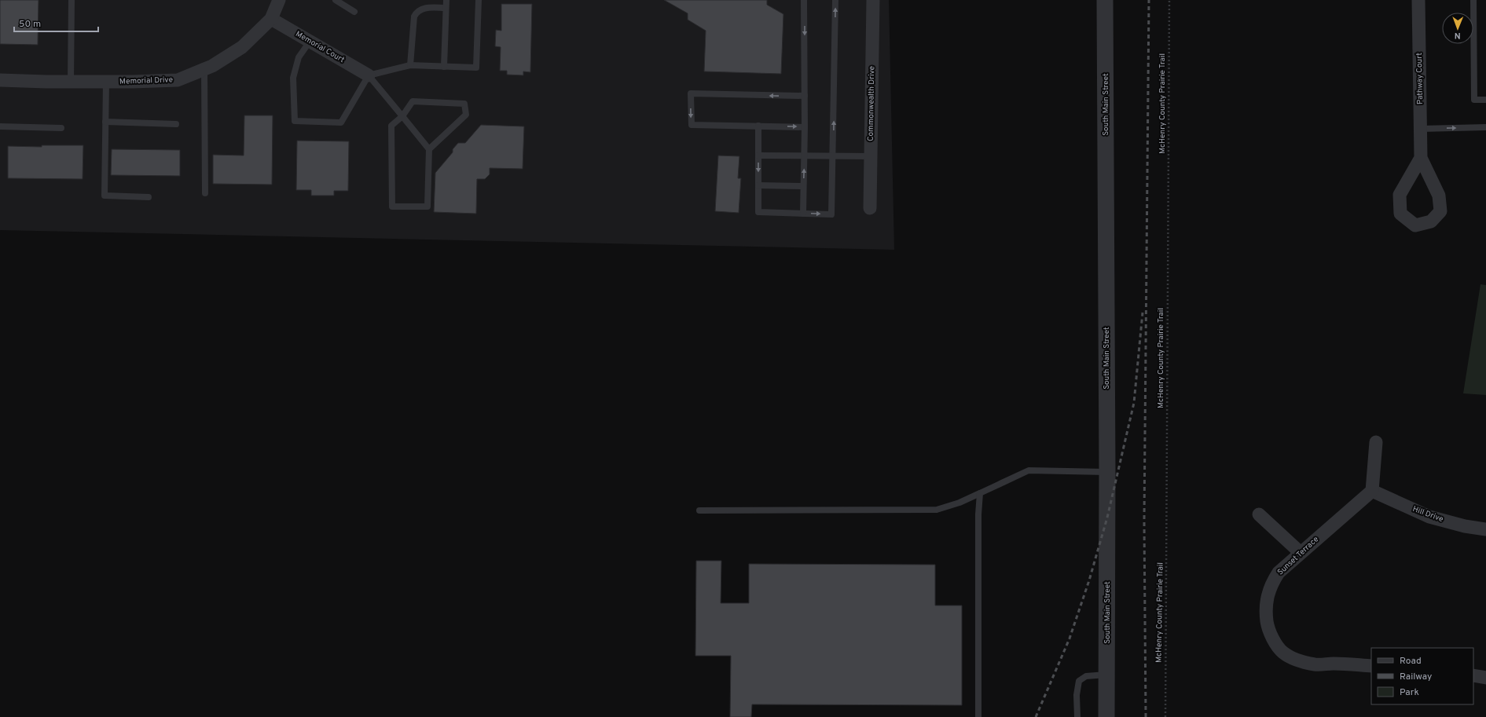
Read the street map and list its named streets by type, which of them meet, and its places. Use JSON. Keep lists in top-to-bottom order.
{
  "streets": {
    "street": [
      "Memorial Court",
      "Pathway Court",
      "Memorial Drive",
      "Commonwealth Drive",
      "South Main Street",
      "Hill Drive",
      "Sunset Terrace"
    ],
    "path": ["McHenry County Prairie Trail"]
  },
  "crossings": [
    ["Memorial Court", "Memorial Drive"],
    ["Hill Drive", "Sunset Terrace"]
  ],
  "legend": ["Road", "Railway", "Park"],
  "scale_bar": "50 m",
  "north": "bottom"
}
